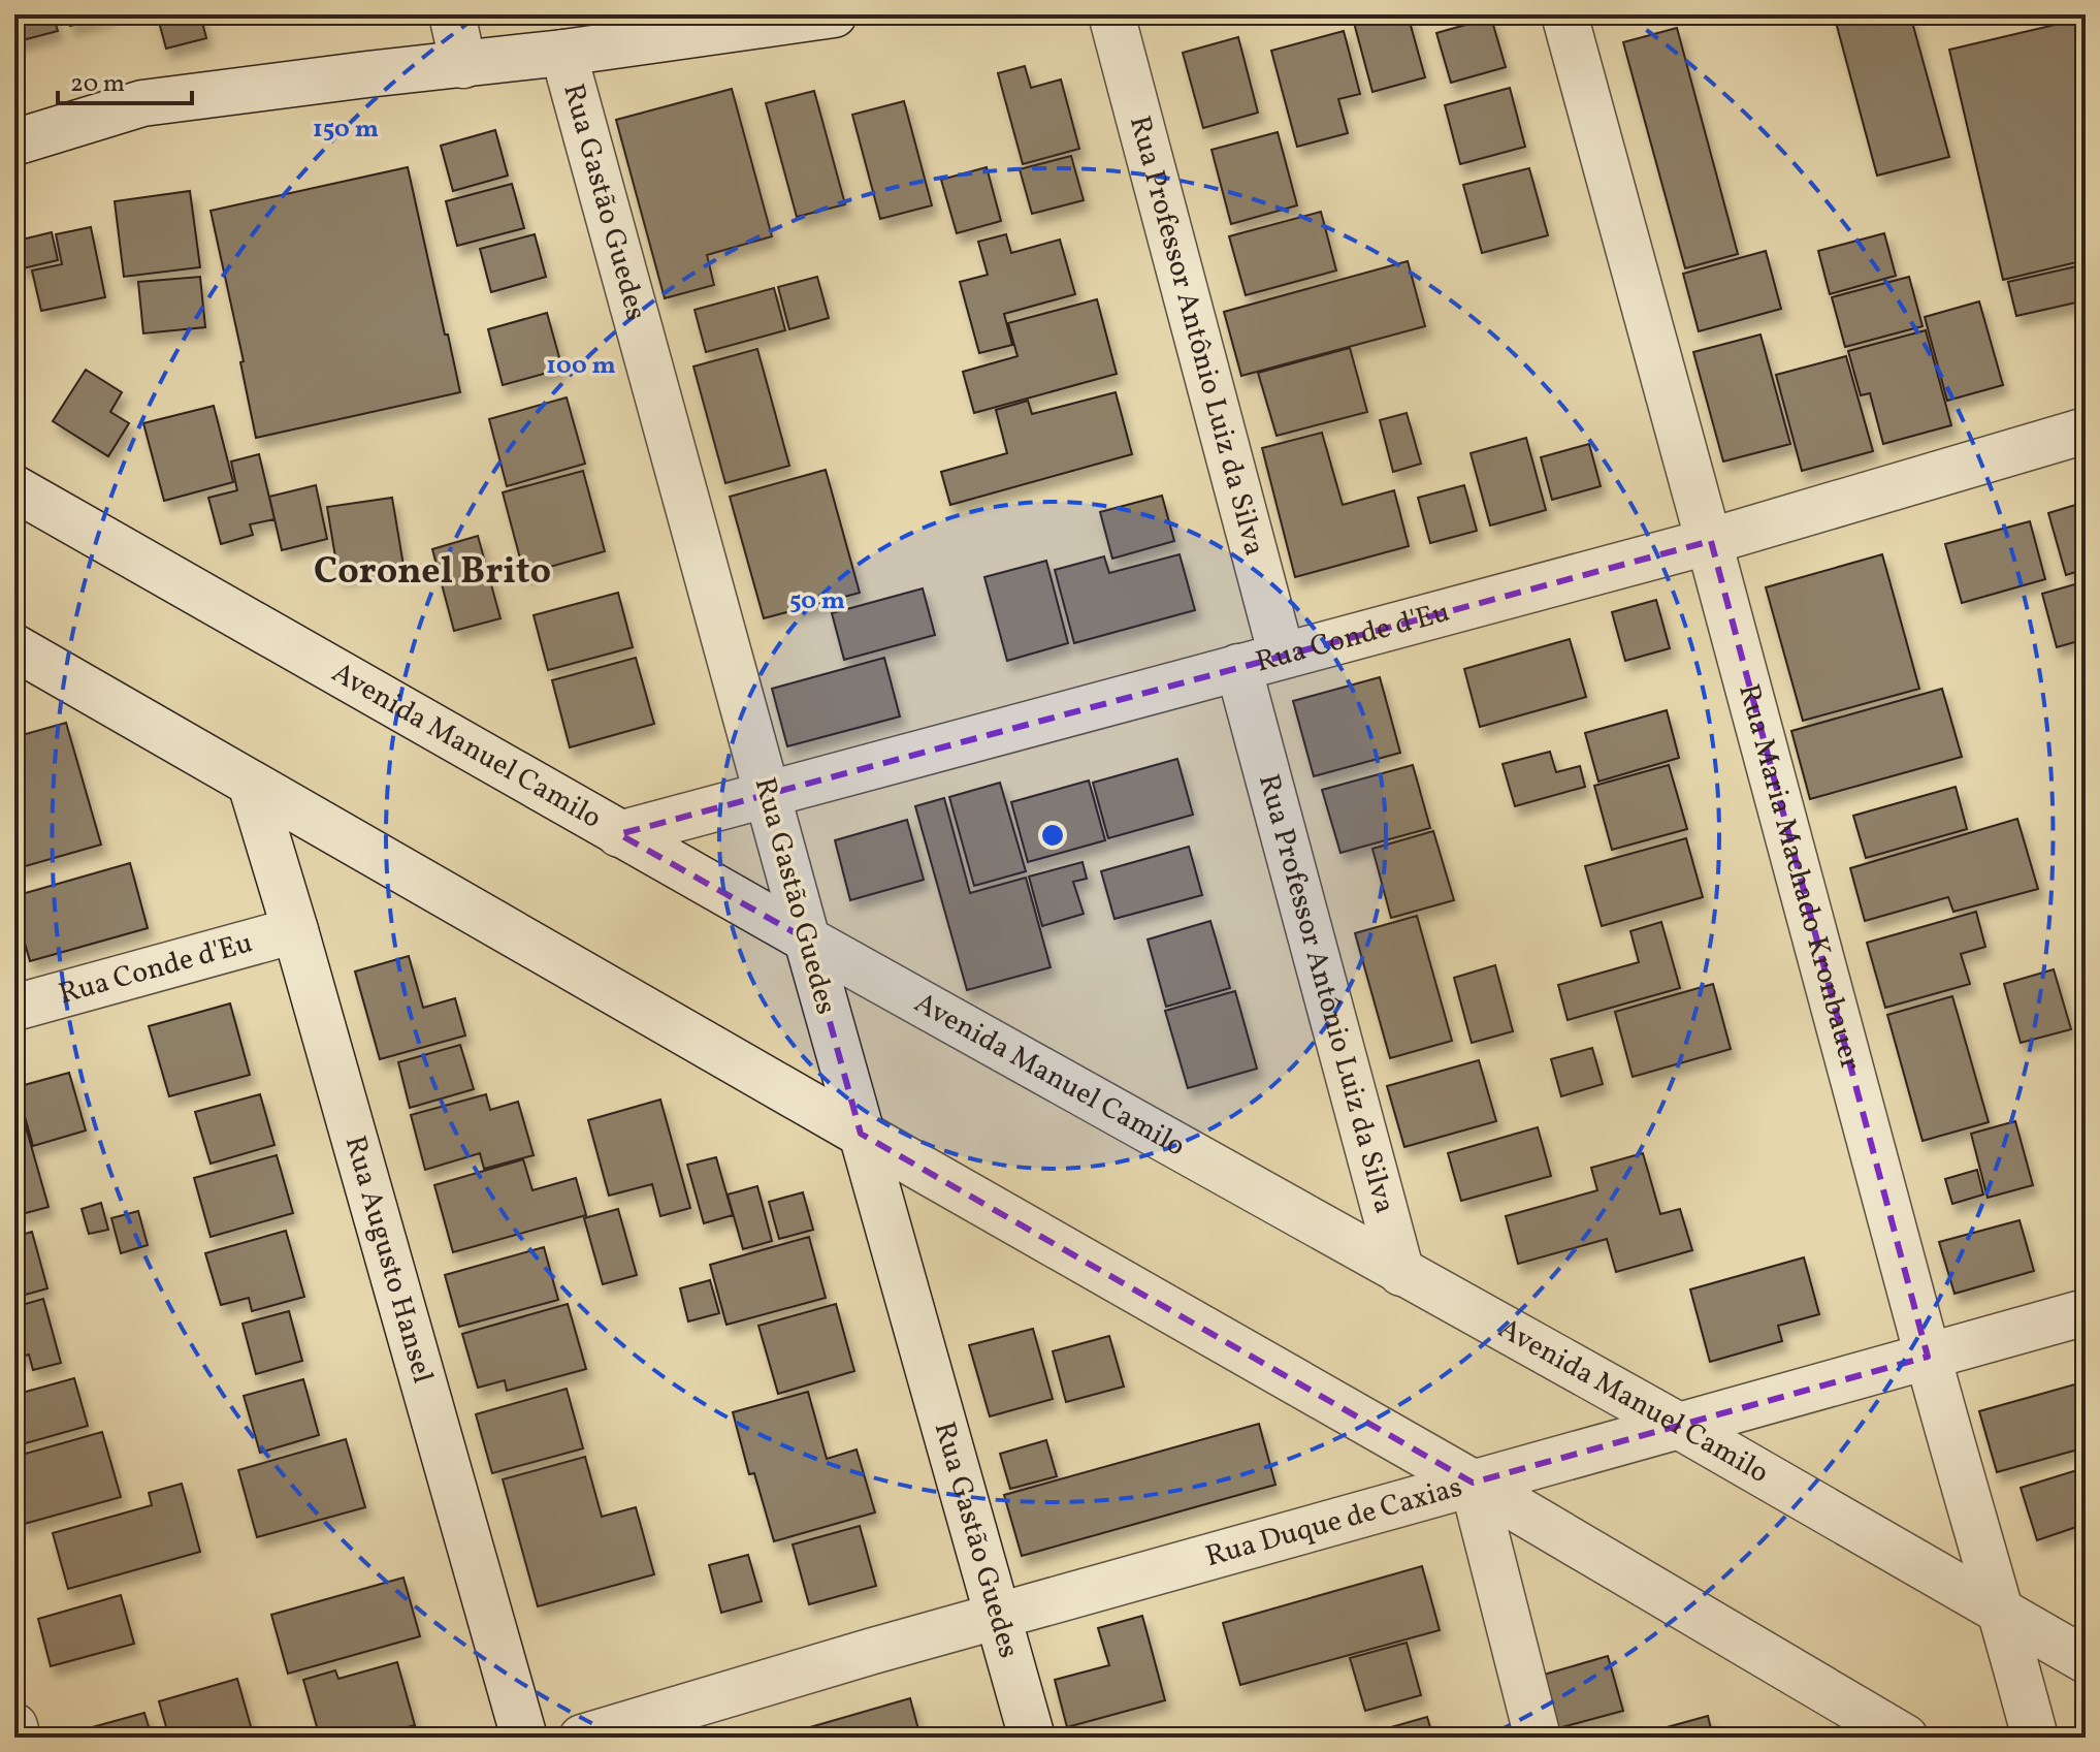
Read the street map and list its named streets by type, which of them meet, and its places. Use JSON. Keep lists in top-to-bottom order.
{
  "streets": {
    "street": [
      "Rua Gastão Guedes",
      "Rua Professor Antônio Luiz da Silva",
      "Rua Conde d'Eu",
      "Avenida Manuel Camilo",
      "Rua Maria Machado Kronbauer",
      "Rua Augusto Hansel",
      "Rua Duque de Caxias"
    ]
  },
  "crossings": [
    ["Rua Gastão Guedes", "Rua Conde d'Eu"],
    ["Rua Gastão Guedes", "Avenida Manuel Camilo"],
    ["Rua Gastão Guedes", "Rua Duque de Caxias"],
    ["Rua Professor Antônio Luiz da Silva", "Rua Conde d'Eu"],
    ["Rua Professor Antônio Luiz da Silva", "Avenida Manuel Camilo"],
    ["Rua Conde d'Eu", "Avenida Manuel Camilo"],
    ["Rua Conde d'Eu", "Rua Maria Machado Kronbauer"],
    ["Rua Conde d'Eu", "Rua Augusto Hansel"],
    ["Avenida Manuel Camilo", "Rua Maria Machado Kronbauer"],
    ["Avenida Manuel Camilo", "Rua Duque de Caxias"],
    ["Rua Maria Machado Kronbauer", "Rua Duque de Caxias"]
  ],
  "districts": ["Coronel Brito"],
  "scale_bar": "20 m",
  "rings": ["150 m", "100 m", "50 m"]
}
